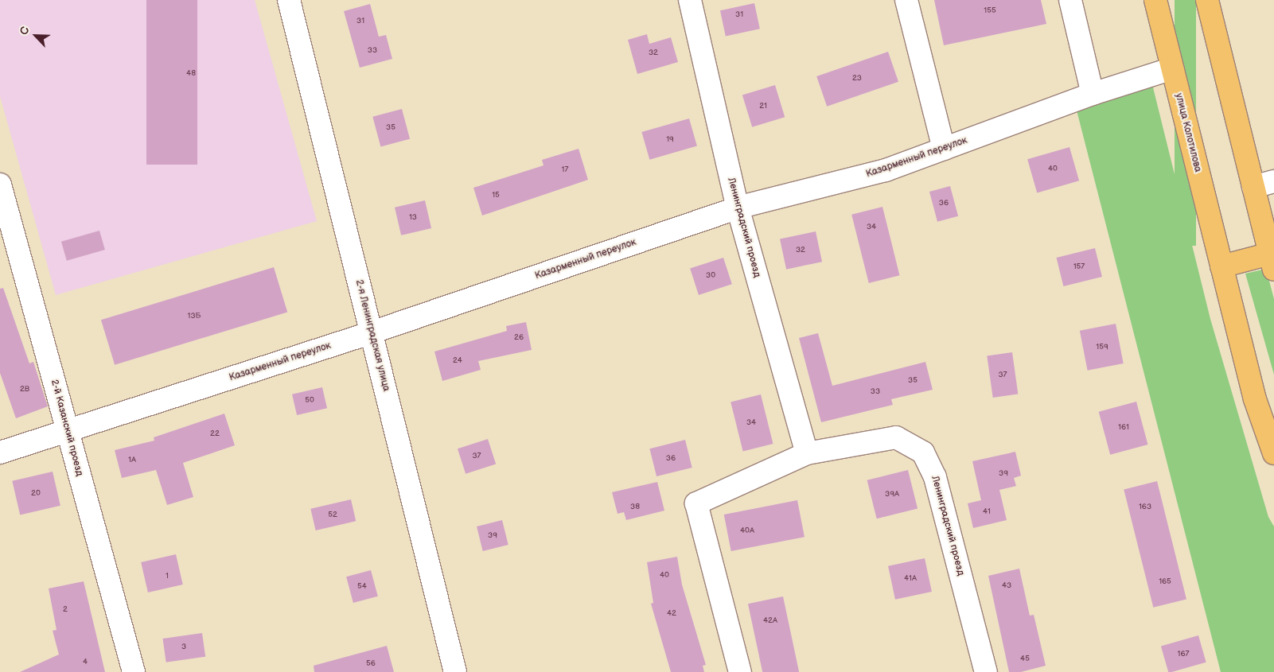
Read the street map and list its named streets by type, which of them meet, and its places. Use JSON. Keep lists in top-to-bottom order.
{
  "streets": {
    "main road": ["улица Колотилова"],
    "street": [
      "Казарменный переулок",
      "Ленинградский проезд",
      "2-я Ленинградская улица",
      "2-й Казанский проезд"
    ]
  },
  "crossings": [
    ["улица Колотилова", "Казарменный переулок"],
    ["Казарменный переулок", "Ленинградский проезд"],
    ["Казарменный переулок", "2-я Ленинградская улица"],
    ["Казарменный переулок", "2-й Казанский проезд"]
  ],
  "house_numbers": [
    "155",
    "31",
    "31",
    "33",
    "32",
    "48",
    "23",
    "21",
    "35",
    "19",
    "40",
    "17",
    "15",
    "36",
    "13",
    "34",
    "32",
    "157",
    "30",
    "13Б",
    "26",
    "159",
    "24",
    "37",
    "35",
    "2В",
    "33",
    "50",
    "34",
    "161",
    "22",
    "37",
    "36",
    "1А",
    "39",
    "20",
    "39А",
    "38",
    "163",
    "41",
    "52",
    "40А",
    "39",
    "40",
    "1",
    "41А",
    "165",
    "43",
    "54",
    "2",
    "42",
    "42А",
    "3",
    "167",
    "45",
    "4",
    "56"
  ],
  "north": "top left"
}
